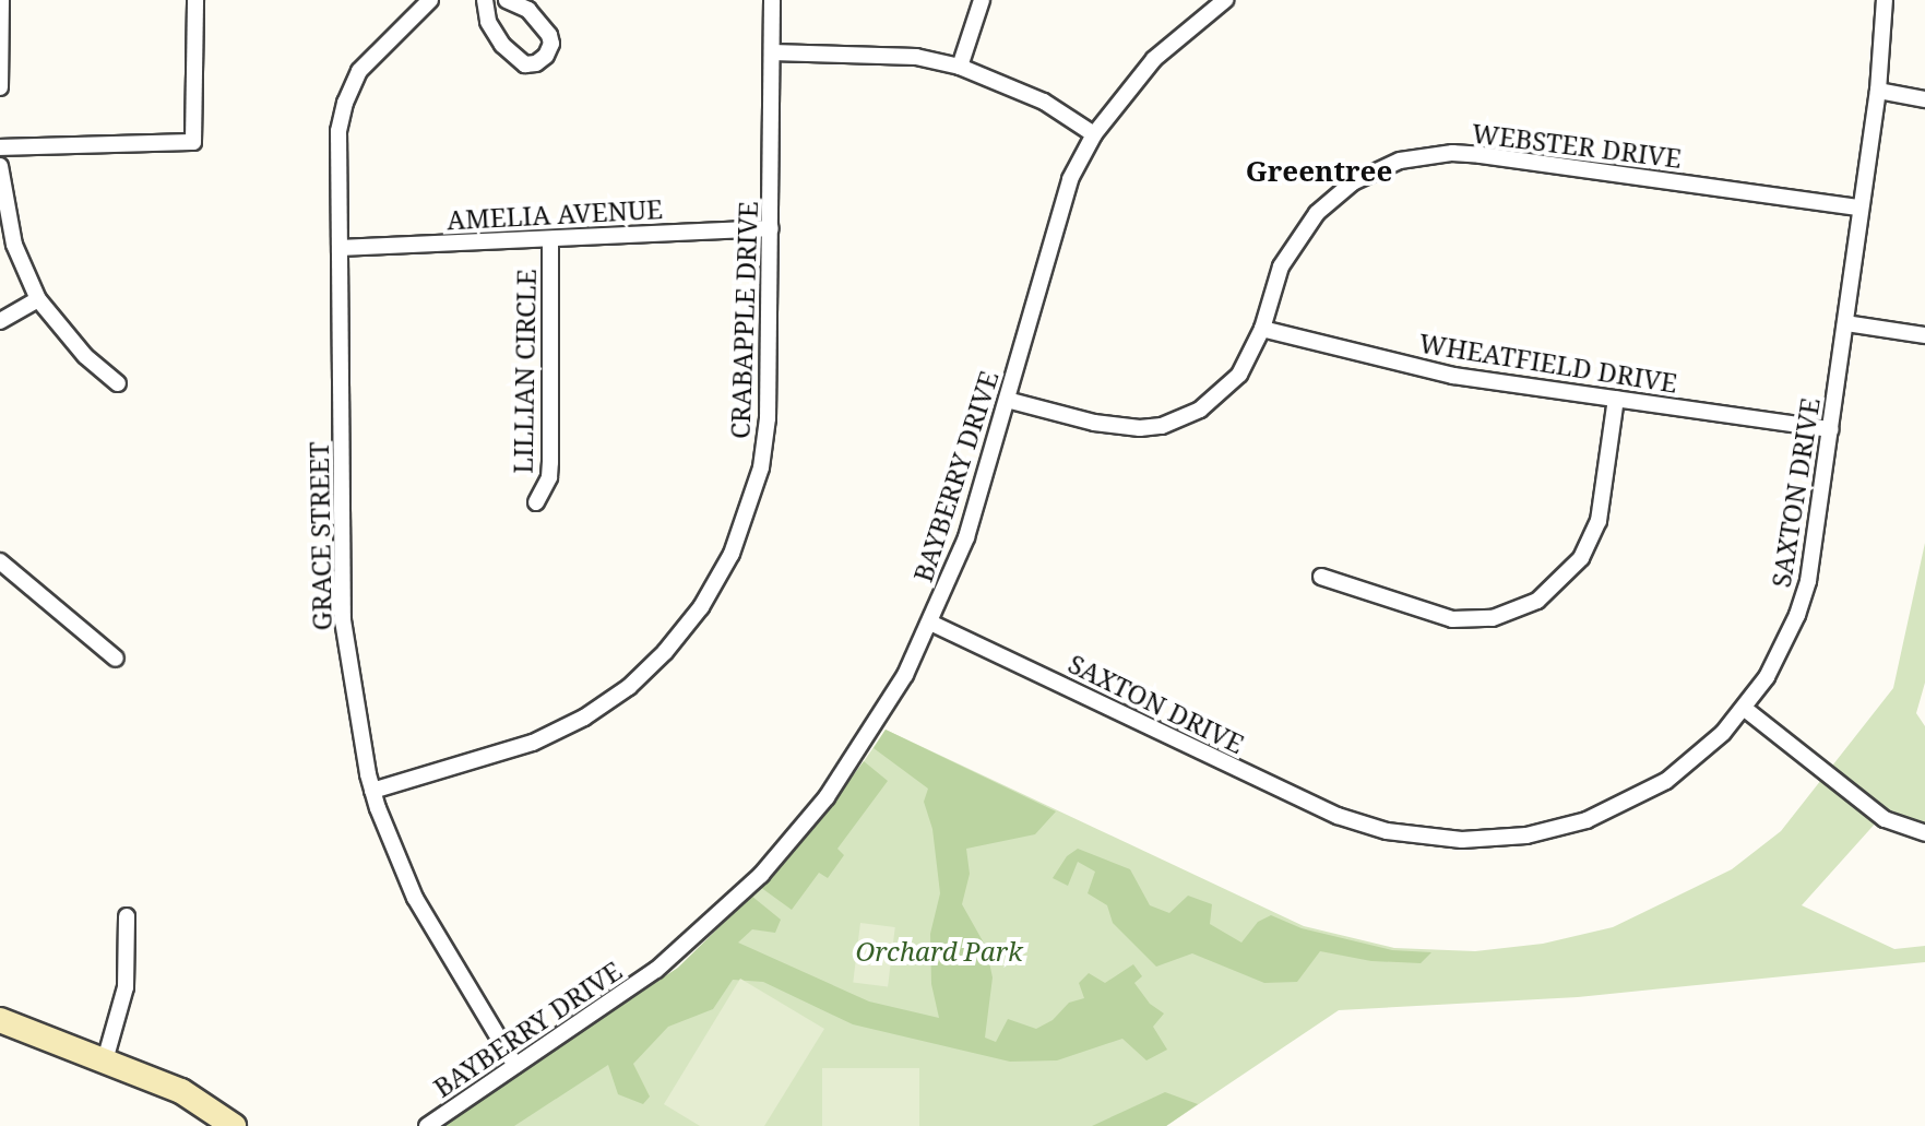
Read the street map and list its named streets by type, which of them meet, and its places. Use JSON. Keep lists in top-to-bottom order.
{
  "streets": {
    "street": [
      "WEBSTER DRIVE",
      "AMELIA AVENUE",
      "CRABAPPLE DRIVE",
      "WHEATFIELD DRIVE",
      "LILLIAN CIRCLE",
      "BAYBERRY DRIVE",
      "SAXTON DRIVE",
      "GRACE STREET"
    ]
  },
  "crossings": [
    ["WEBSTER DRIVE", "WHEATFIELD DRIVE"],
    ["WEBSTER DRIVE", "BAYBERRY DRIVE"],
    ["WEBSTER DRIVE", "SAXTON DRIVE"],
    ["AMELIA AVENUE", "CRABAPPLE DRIVE"],
    ["AMELIA AVENUE", "LILLIAN CIRCLE"],
    ["AMELIA AVENUE", "GRACE STREET"],
    ["CRABAPPLE DRIVE", "GRACE STREET"],
    ["WHEATFIELD DRIVE", "SAXTON DRIVE"],
    ["BAYBERRY DRIVE", "SAXTON DRIVE"],
    ["BAYBERRY DRIVE", "GRACE STREET"]
  ],
  "districts": ["Greentree"],
  "parks": ["Orchard Park"]
}
